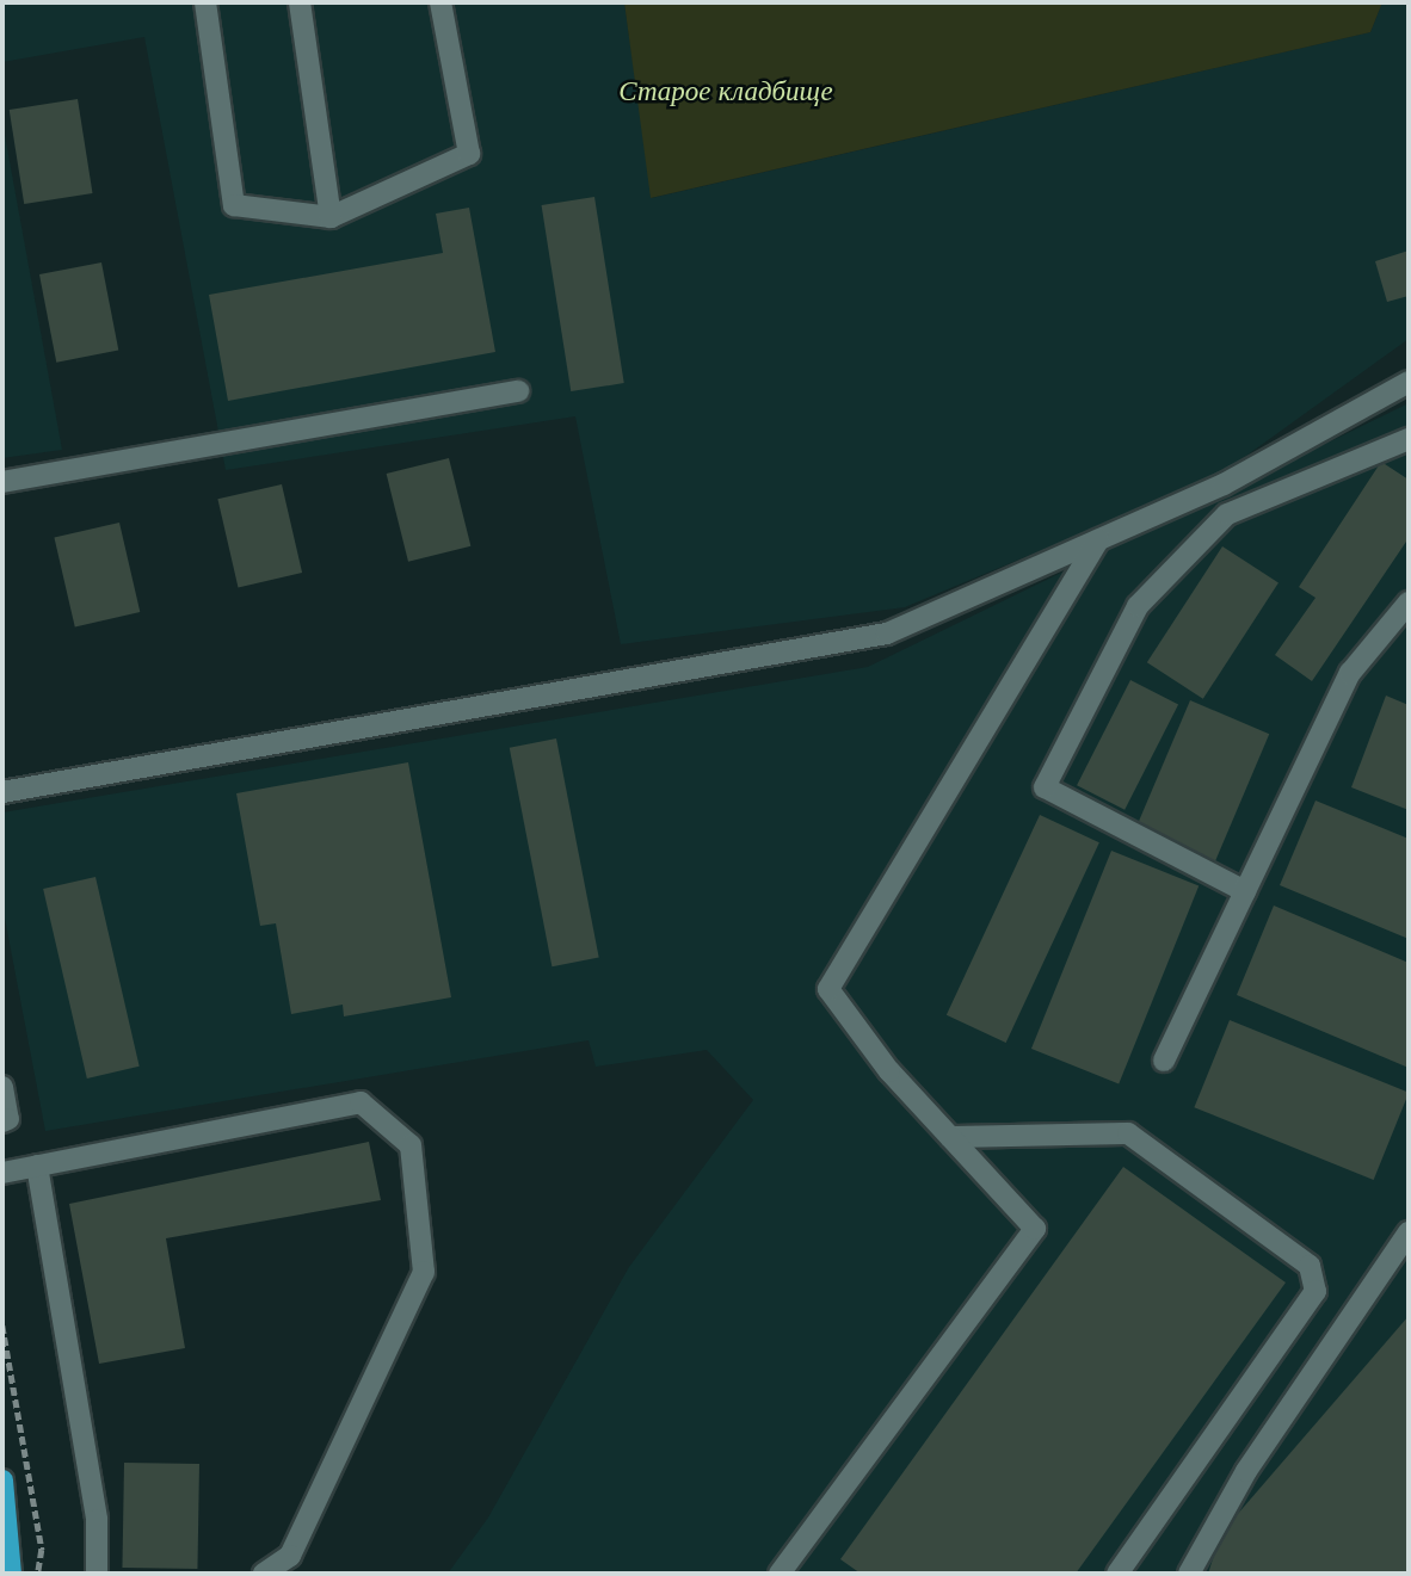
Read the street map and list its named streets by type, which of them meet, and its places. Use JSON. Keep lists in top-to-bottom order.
{
  "parks": ["Старое кладбище"]
}
